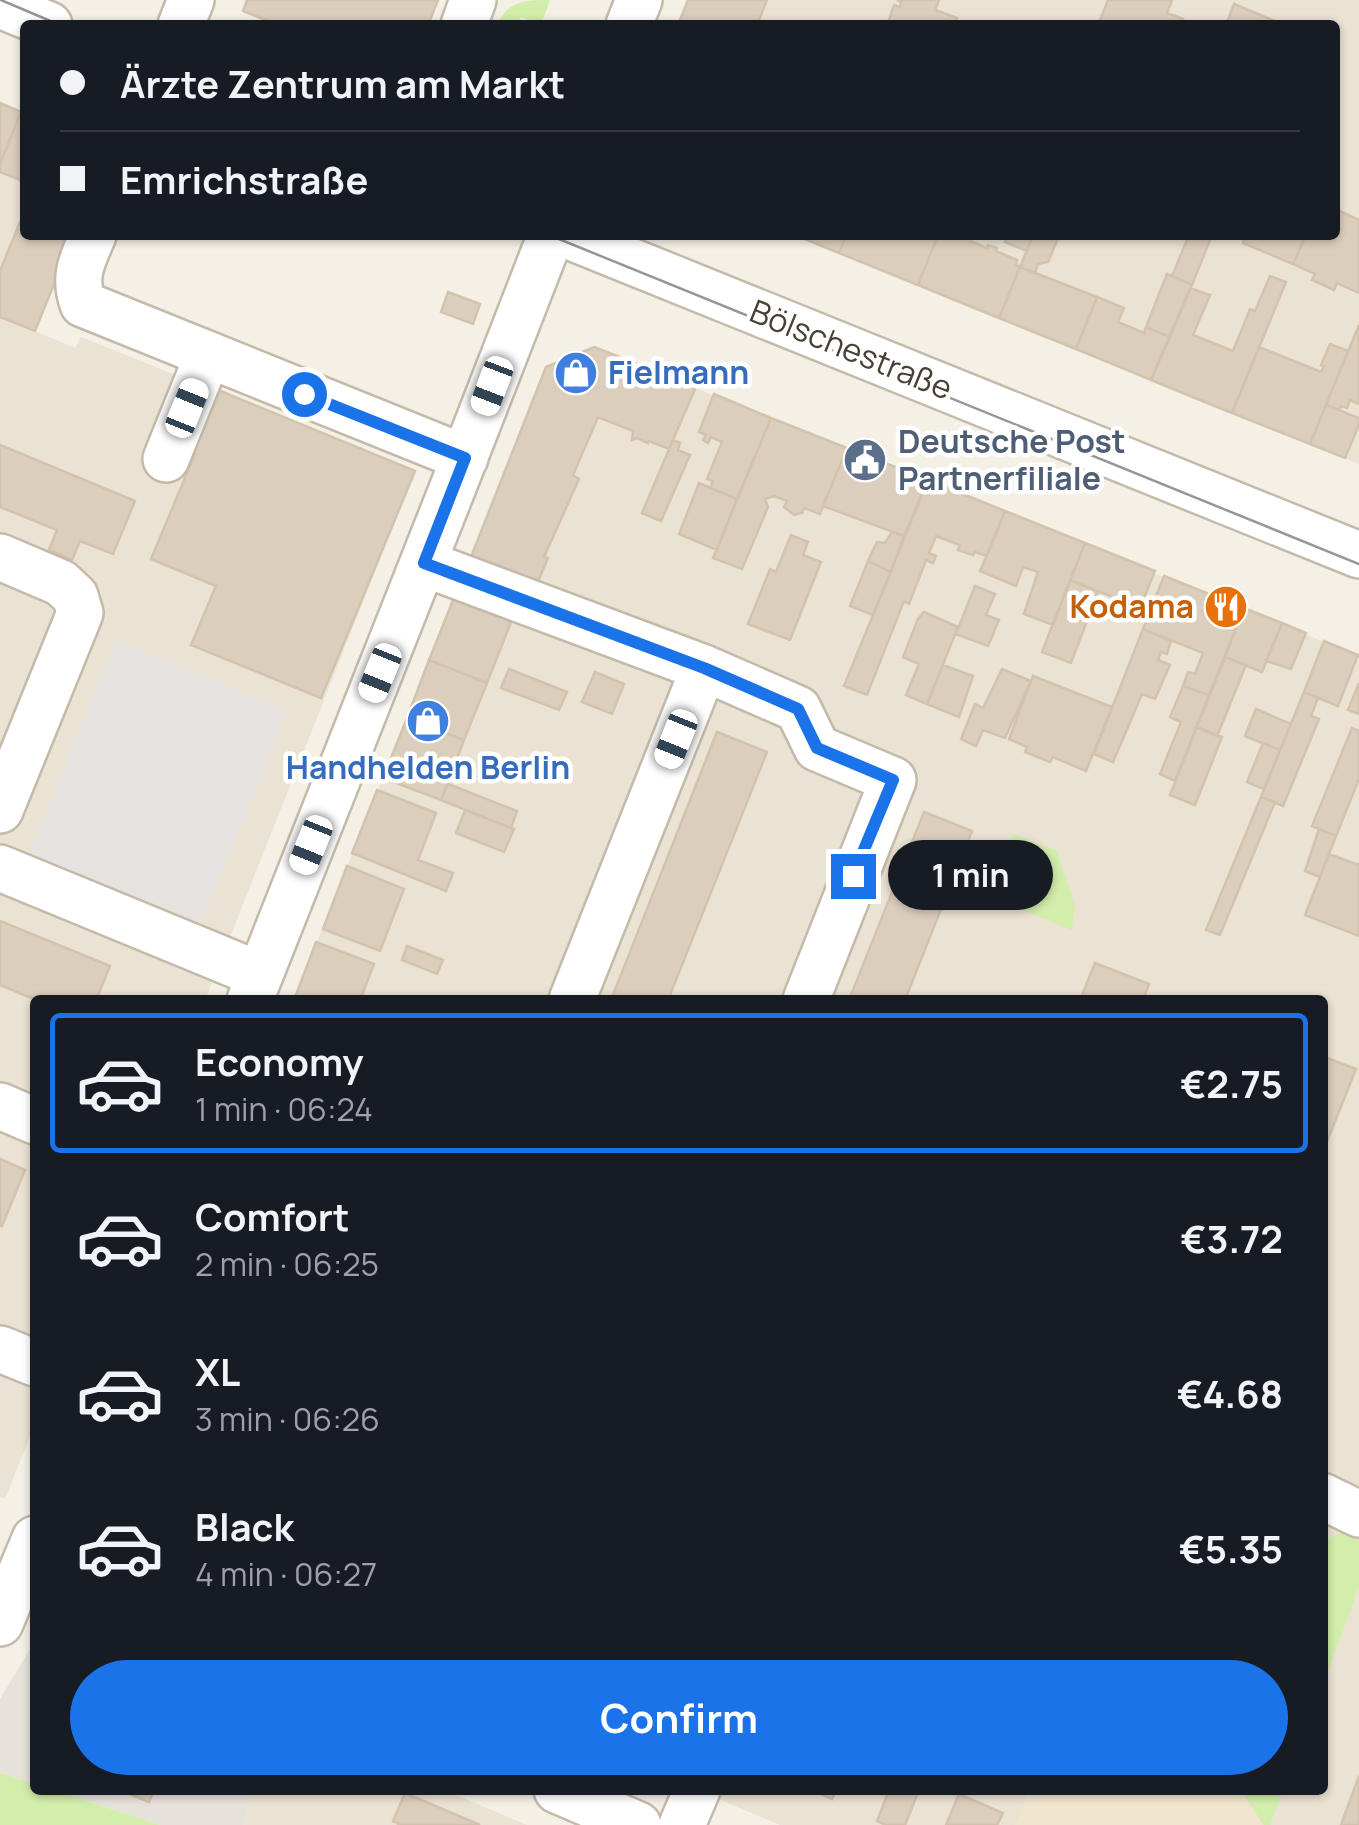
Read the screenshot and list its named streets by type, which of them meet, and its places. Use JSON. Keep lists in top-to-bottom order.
{
  "streets": {
    "street": ["Bölschestraße"]
  },
  "places": {
    "shop": ["Fielmann", "Handhelden Berlin"],
    "public building": ["Deutsche Post Partnerfiliale"],
    "restaurant": ["Kodama"]
  },
  "page": {
    "banner": ["Ärzte Zentrum am Markt", "Emrichstraße"],
    "bubble": "1 min",
    "list": [
      {
        "name": "Economy",
        "note": "1 min · 06:24",
        "value": "€2.75"
      },
      {
        "name": "Comfort",
        "note": "2 min · 06:25",
        "value": "€3.72"
      },
      {
        "name": "XL",
        "note": "3 min · 06:26",
        "value": "€4.68"
      },
      {
        "name": "Black",
        "note": "4 min · 06:27",
        "value": "€5.35"
      }
    ],
    "buttons": "Confirm"
  }
}
